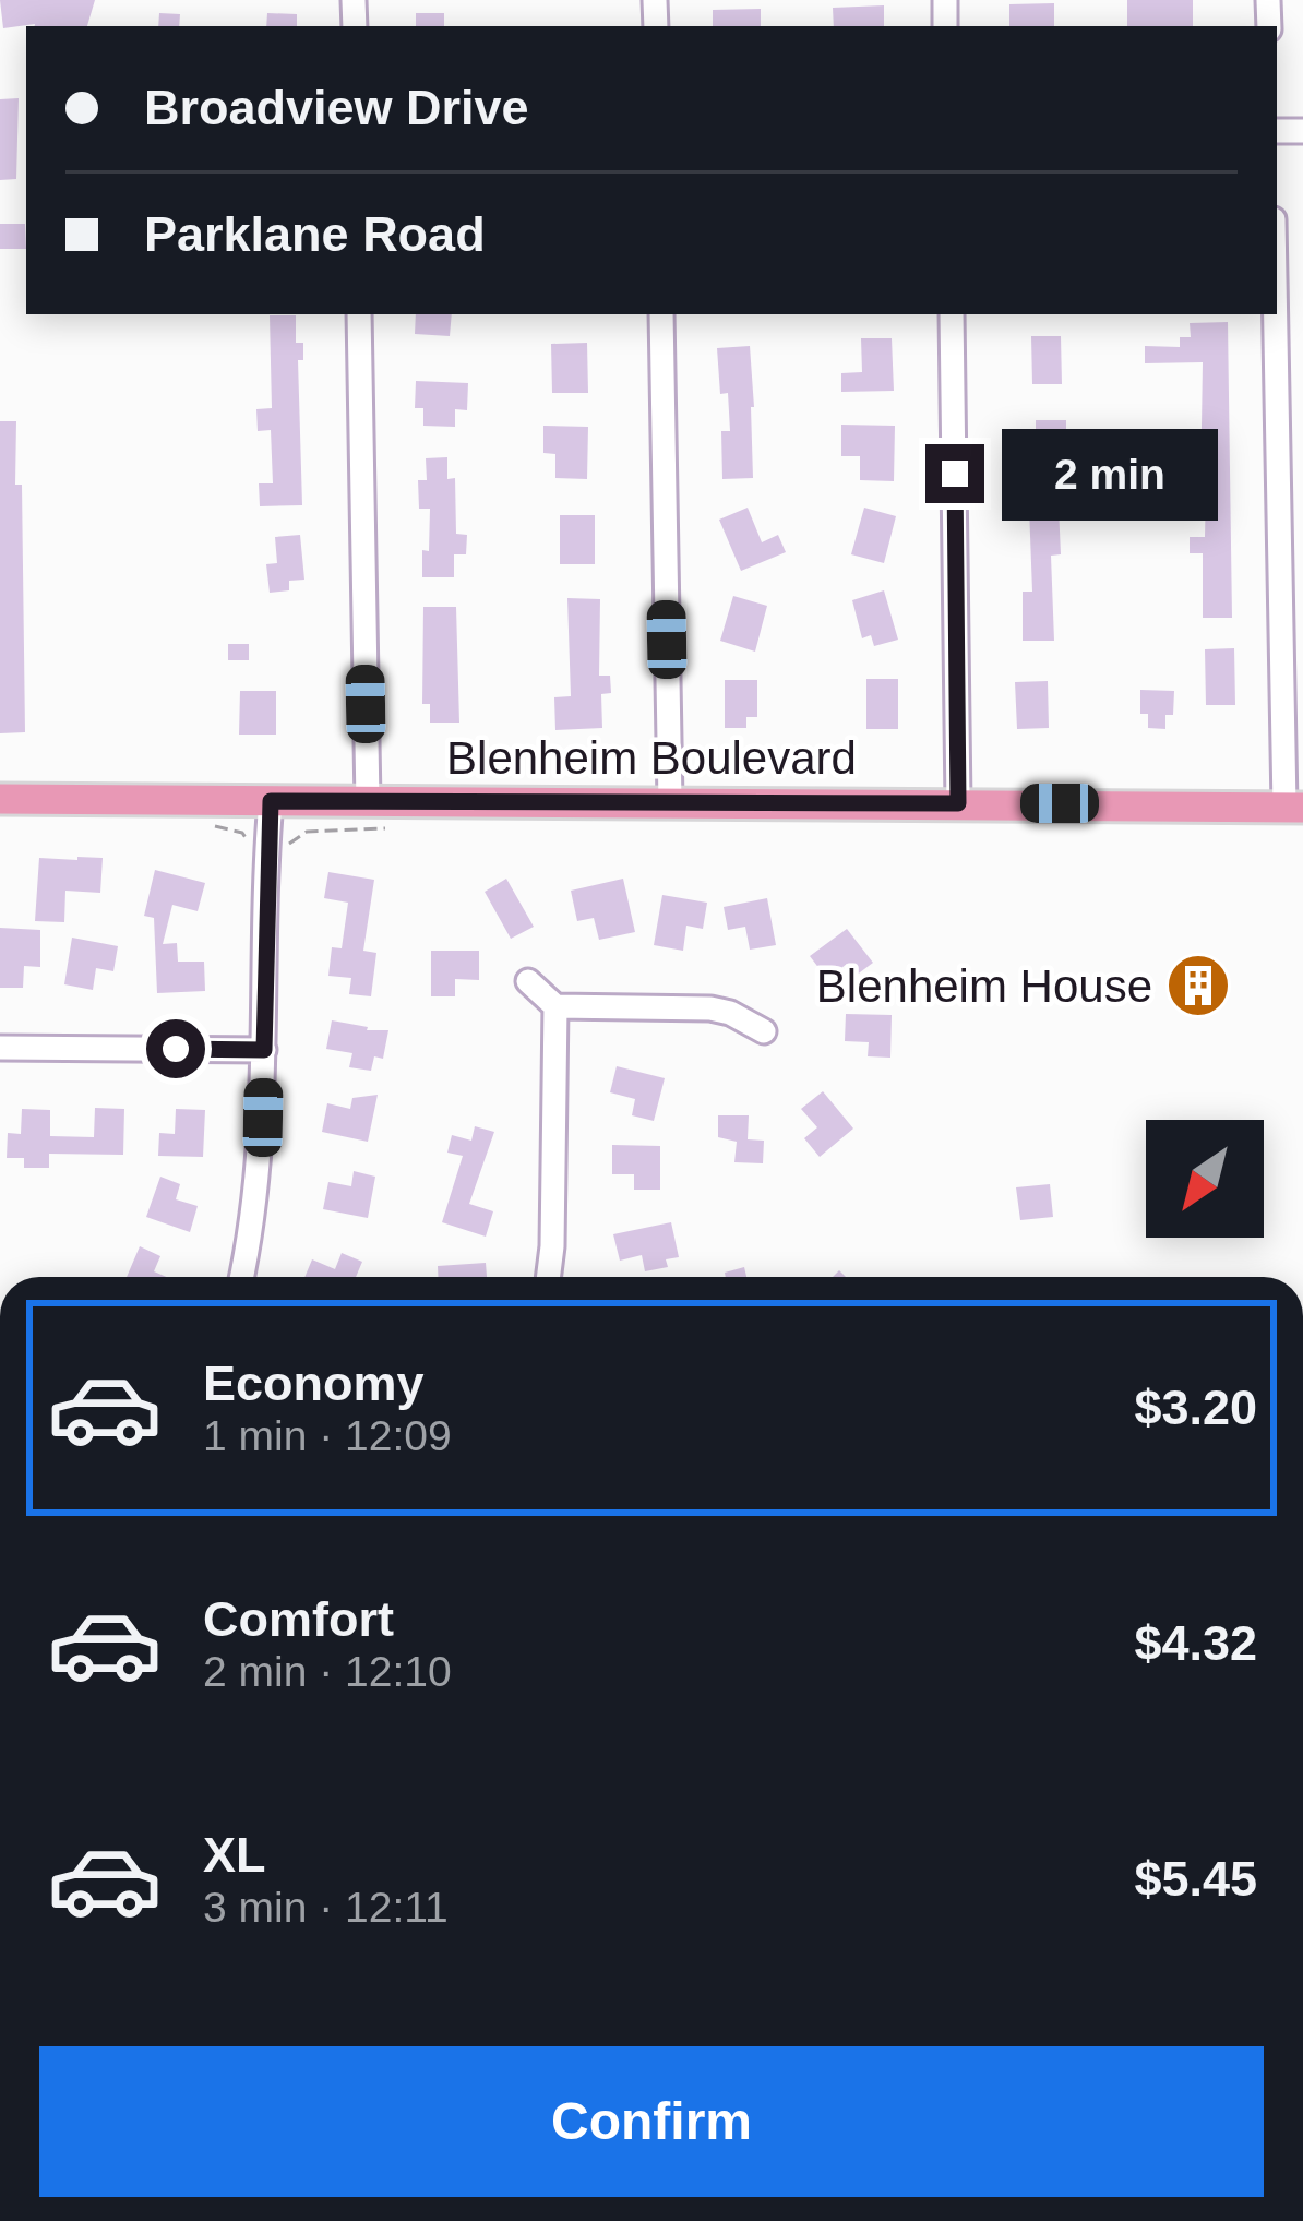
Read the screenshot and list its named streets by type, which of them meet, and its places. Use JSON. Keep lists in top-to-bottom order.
{
  "streets": {
    "main road": ["Blenheim Boulevard"]
  },
  "places": {
    "building": ["Blenheim House"]
  },
  "north": "bottom left",
  "page": {
    "banner": ["Broadview Drive", "Parklane Road"],
    "bubble": "2 min",
    "list": [
      {
        "name": "Economy",
        "note": "1 min · 12:09",
        "value": "$3.20"
      },
      {
        "name": "Comfort",
        "note": "2 min · 12:10",
        "value": "$4.32"
      },
      {
        "name": "XL",
        "note": "3 min · 12:11",
        "value": "$5.45"
      }
    ],
    "buttons": "Confirm"
  }
}
